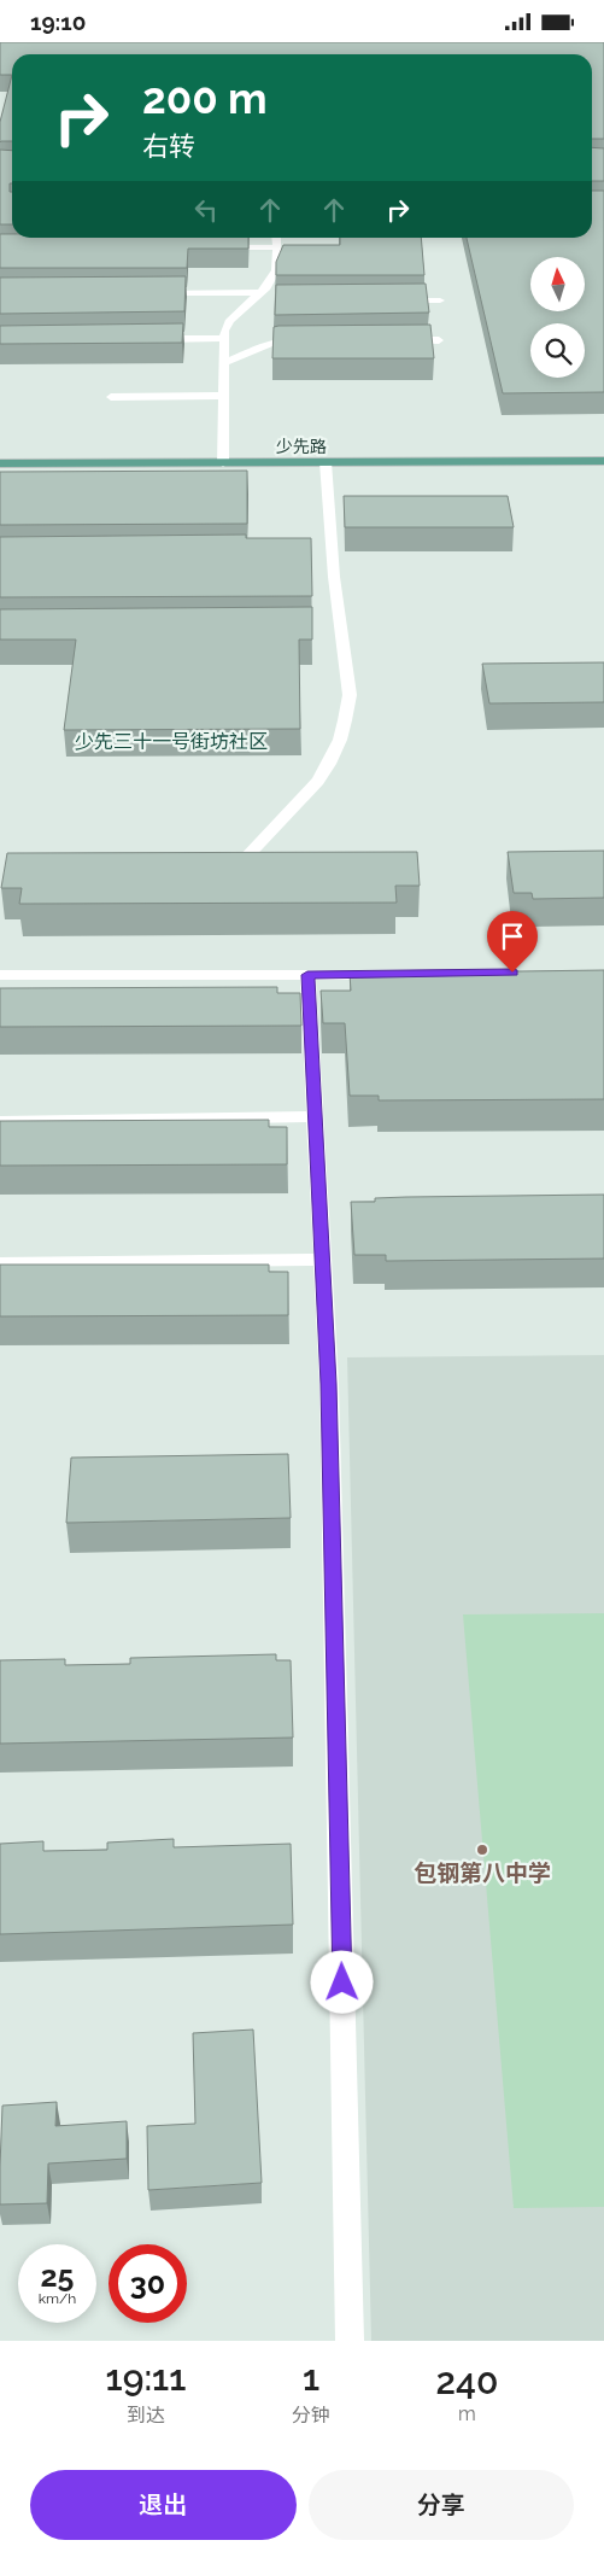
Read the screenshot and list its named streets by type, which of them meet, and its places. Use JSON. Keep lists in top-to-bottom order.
{
  "streets": {
    "main road": ["少先路"]
  },
  "districts": ["少先三十一号街坊社区"],
  "places": ["包钢第八中学"],
  "north": "top",
  "page": {
    "status": "19:10",
    "turn": ["200 m", "右转"],
    "speed": "25 km/h",
    "limit": "30",
    "eta": [
      "19:11",
      "到达",
      "1",
      "分钟",
      "240",
      "m"
    ],
    "buttons": ["退出", "分享"]
  }
}
